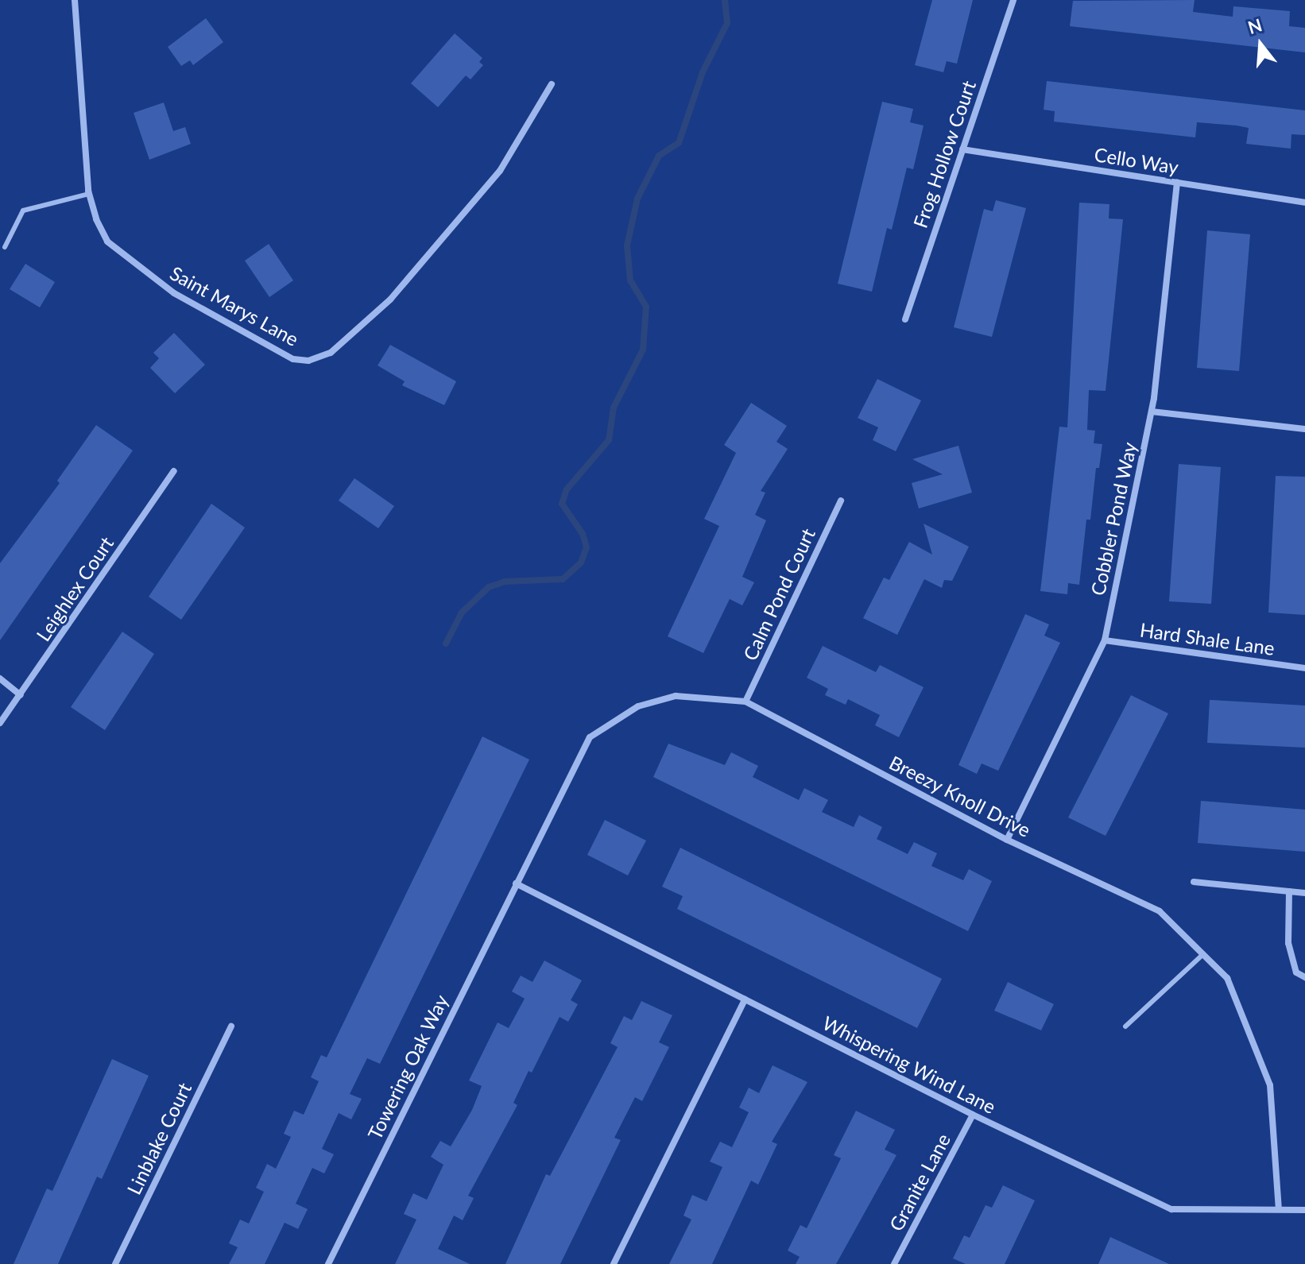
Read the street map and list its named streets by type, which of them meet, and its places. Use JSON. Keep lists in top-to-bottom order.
{
  "streets": {
    "street": [
      "Frog Hollow Court",
      "Cello Way",
      "Saint Marys Lane",
      "Cobbler Pond Way",
      "Leighlex Court",
      "Calm Pond Court",
      "Hard Shale Lane",
      "Breezy Knoll Drive",
      "Whispering Wind Lane",
      "Towering Oak Way",
      "Linblake Court",
      "Granite Lane"
    ]
  },
  "crossings": [
    ["Frog Hollow Court", "Cello Way"],
    ["Cello Way", "Cobbler Pond Way"],
    ["Cobbler Pond Way", "Hard Shale Lane"],
    ["Cobbler Pond Way", "Breezy Knoll Drive"],
    ["Calm Pond Court", "Breezy Knoll Drive"],
    ["Breezy Knoll Drive", "Whispering Wind Lane"],
    ["Breezy Knoll Drive", "Towering Oak Way"],
    ["Whispering Wind Lane", "Towering Oak Way"],
    ["Whispering Wind Lane", "Granite Lane"]
  ],
  "north": "top"
}
